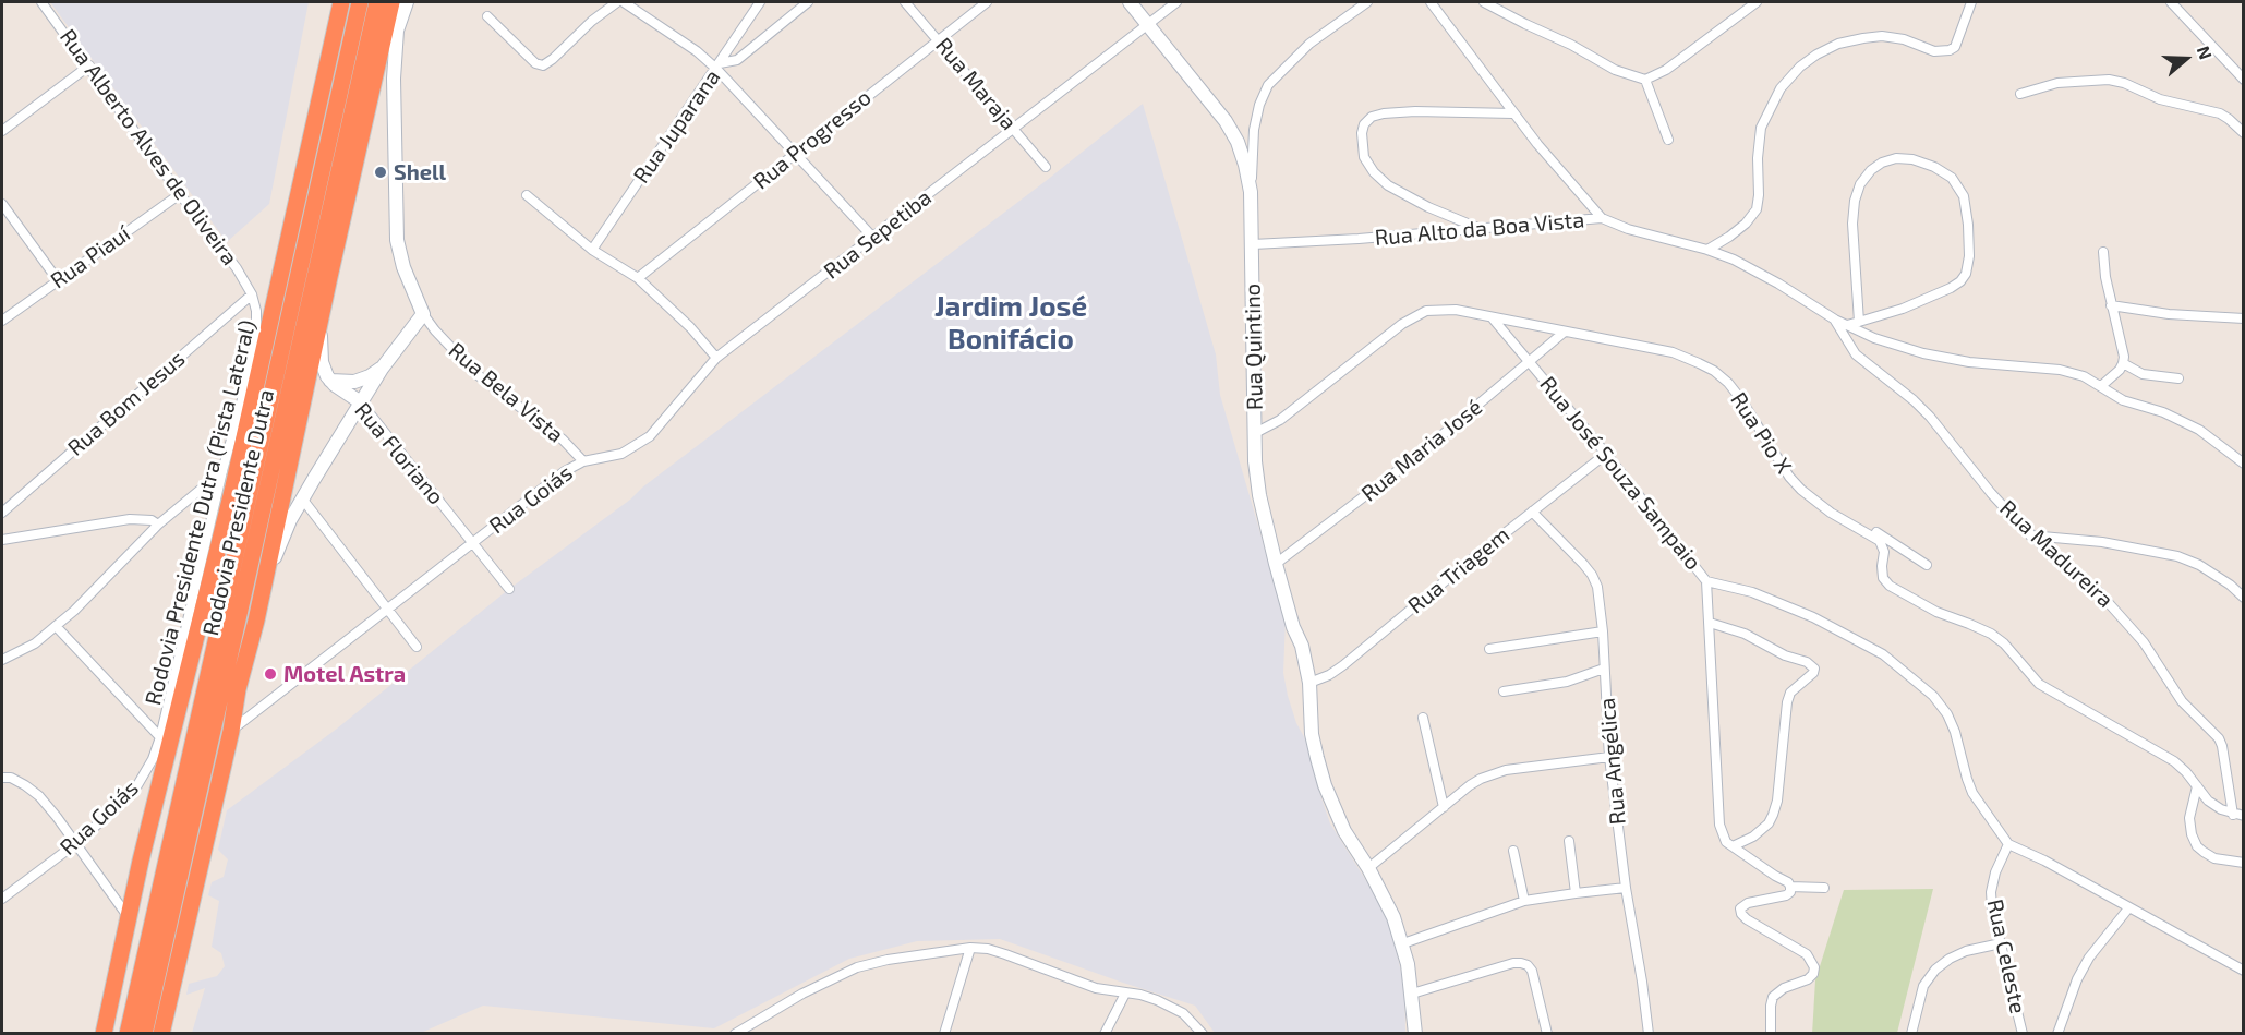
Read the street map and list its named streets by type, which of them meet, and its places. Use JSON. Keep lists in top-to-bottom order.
{
  "streets": {
    "highway": ["Rodovia Presidente Dutra (Pista Lateral)", "Rodovia Presidente Dutra"],
    "main road": ["Rua Quintino", "Rua Floriano"],
    "street": [
      "Rua Maraja",
      "Rua Juparana",
      "Rua Progresso",
      "Rua Alberto Alves de Oliveira",
      "Rua Alto da Boa Vista",
      "Rua Sepetiba",
      "Rua Piauí",
      "Rua Bela Vista",
      "Rua Bom Jesus",
      "Rua Pio X",
      "Rua Maria José",
      "Rua José Souza Sampaio",
      "Rua Goiás",
      "Rua Madureira",
      "Rua Triagem",
      "Rua Angélica",
      "Rua Celeste"
    ]
  },
  "crossings": [
    ["Rua Maraja", "Rua Progresso"],
    ["Rua Maraja", "Rua Sepetiba"],
    ["Rua Alberto Alves de Oliveira", "Rua Piauí"],
    ["Rua Alberto Alves de Oliveira", "Rua Bom Jesus"],
    ["Rua Alberto Alves de Oliveira", "Rua Goiás"],
    ["Rua Alto da Boa Vista", "Rua Quintino"],
    ["Rua Alto da Boa Vista", "Rua Madureira"],
    ["Rua Sepetiba", "Rua Bela Vista"],
    ["Rua Sepetiba", "Rua Goiás"],
    ["Rua Quintino", "Rua Pio X"],
    ["Rua Quintino", "Rua Maria José"],
    ["Rua Quintino", "Rua Triagem"],
    ["Rua Bela Vista", "Rua Goiás"],
    ["Rua Bom Jesus", "Rua Goiás"],
    ["Rua Pio X", "Rua Maria José"],
    ["Rua Pio X", "Rua José Souza Sampaio"],
    ["Rua Maria José", "Rua José Souza Sampaio"],
    ["Rua Floriano", "Rua Goiás"],
    ["Rua José Souza Sampaio", "Rua Triagem"],
    ["Rua José Souza Sampaio", "Rua Celeste"],
    ["Rua Goiás", "Rodovia Presidente Dutra (Pista Lateral)"],
    ["Rua Triagem", "Rua Angélica"]
  ],
  "districts": ["Jardim José Bonifácio"],
  "places": ["Shell", "Motel Astra"],
  "north": "right"
}
